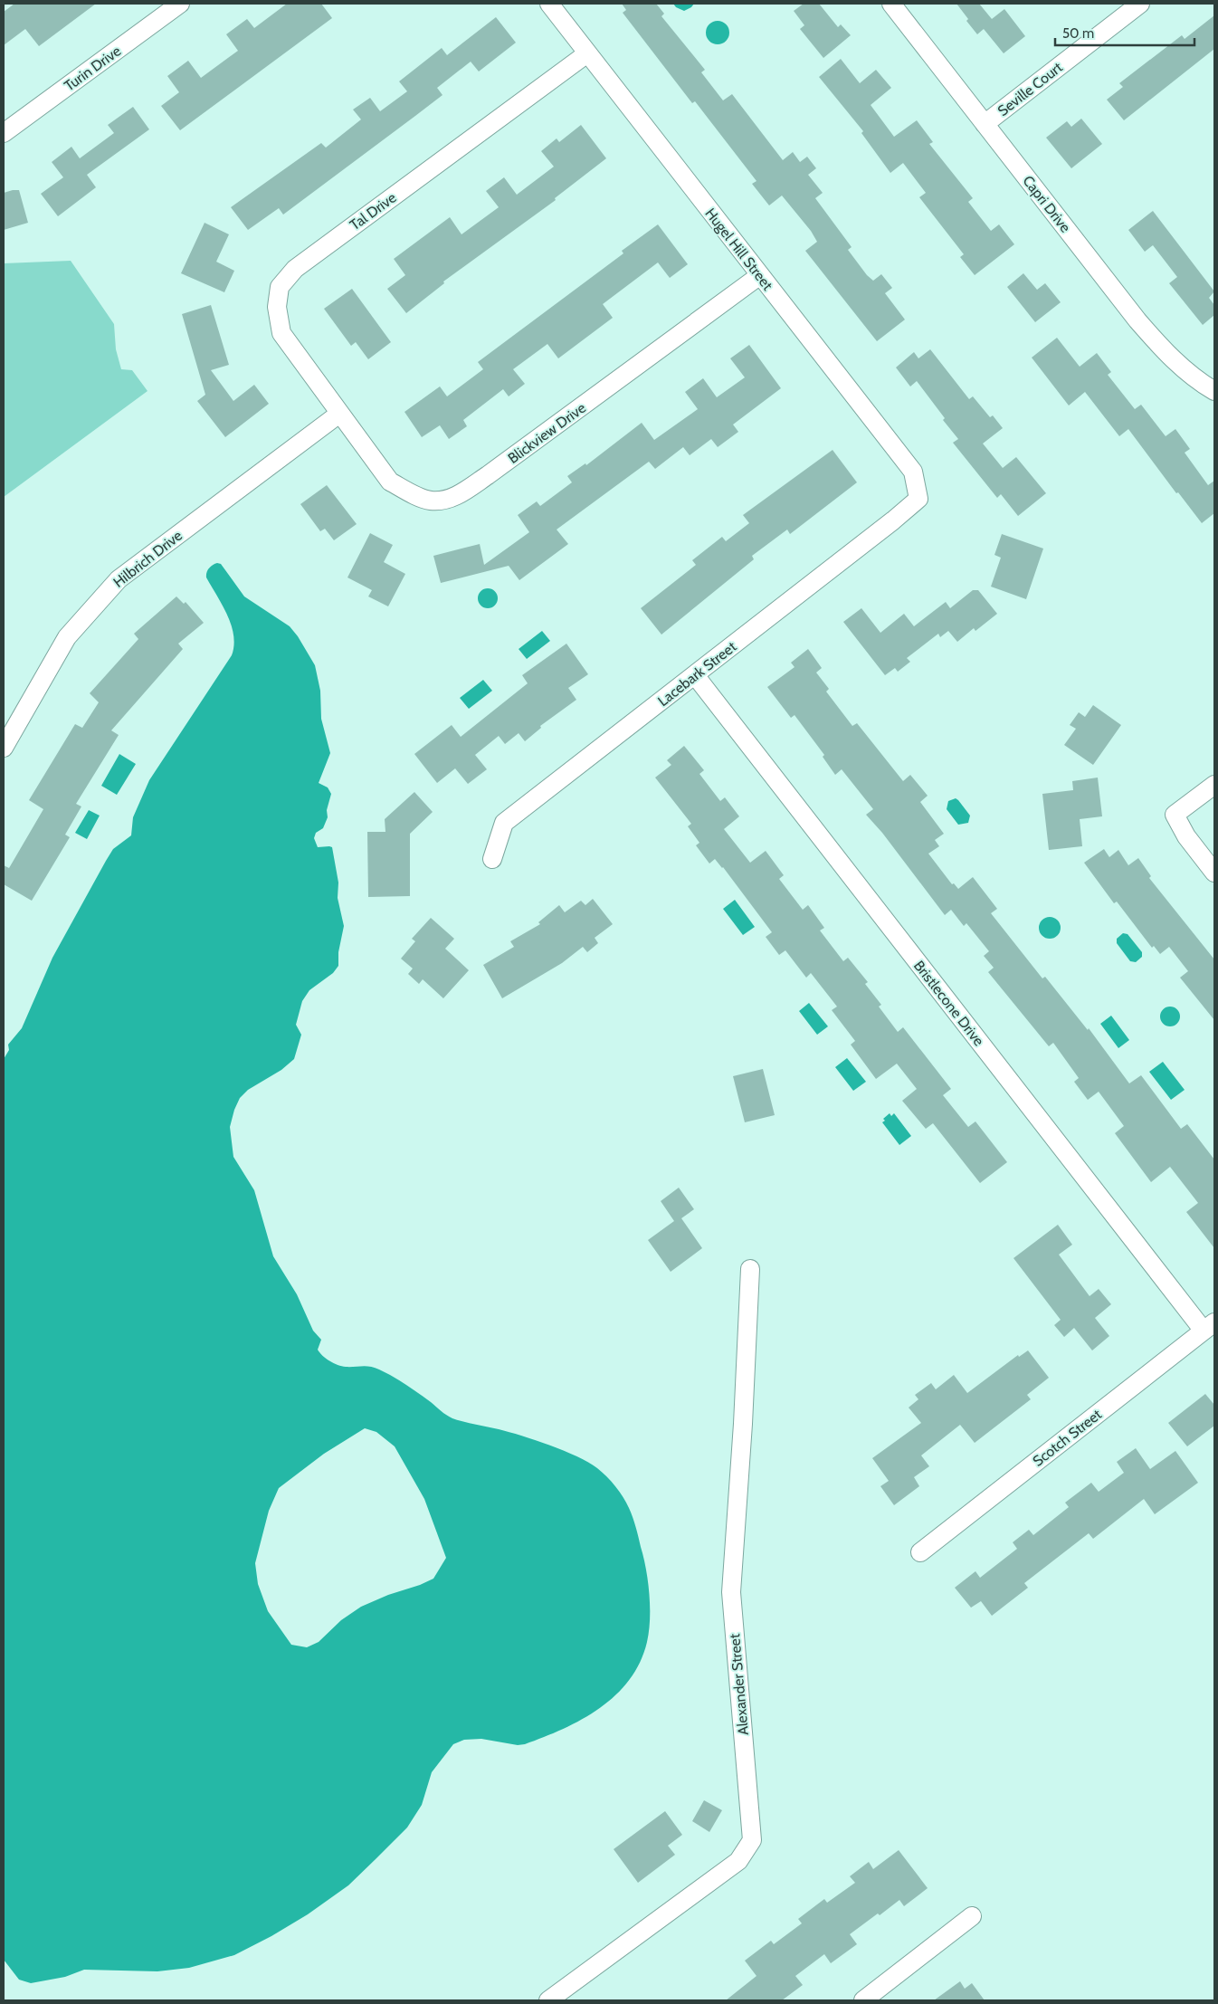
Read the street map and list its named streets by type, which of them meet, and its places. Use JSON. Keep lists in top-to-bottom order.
{
  "streets": {
    "street": [
      "Turin Drive",
      "Seville Court",
      "Capri Drive",
      "Tal Drive",
      "Hugel Hill Street",
      "Blickview Drive",
      "Hilbrich Drive",
      "Lacebark Street",
      "Bristlecone Drive",
      "Scotch Street",
      "Alexander Street"
    ]
  },
  "crossings": [
    ["Seville Court", "Capri Drive"],
    ["Tal Drive", "Hugel Hill Street"],
    ["Tal Drive", "Blickview Drive"],
    ["Tal Drive", "Hilbrich Drive"],
    ["Hugel Hill Street", "Blickview Drive"],
    ["Hugel Hill Street", "Lacebark Street"],
    ["Blickview Drive", "Hilbrich Drive"],
    ["Lacebark Street", "Bristlecone Drive"],
    ["Bristlecone Drive", "Scotch Street"]
  ],
  "scale_bar": "50 m"
}
